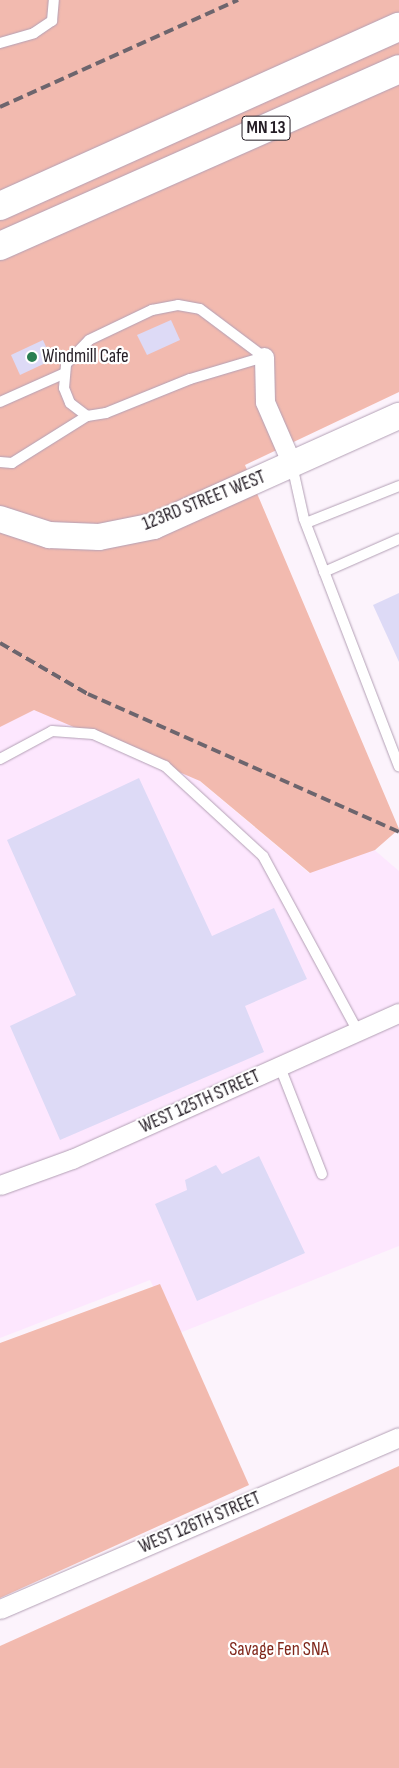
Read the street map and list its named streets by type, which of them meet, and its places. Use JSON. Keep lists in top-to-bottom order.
{
  "streets": {
    "highway": ["MN 13"],
    "street": ["123RD STREET WEST", "WEST 125TH STREET", "WEST 126TH STREET"]
  },
  "parks": ["Savage Fen SNA"],
  "places": ["Windmill Cafe"]
}
